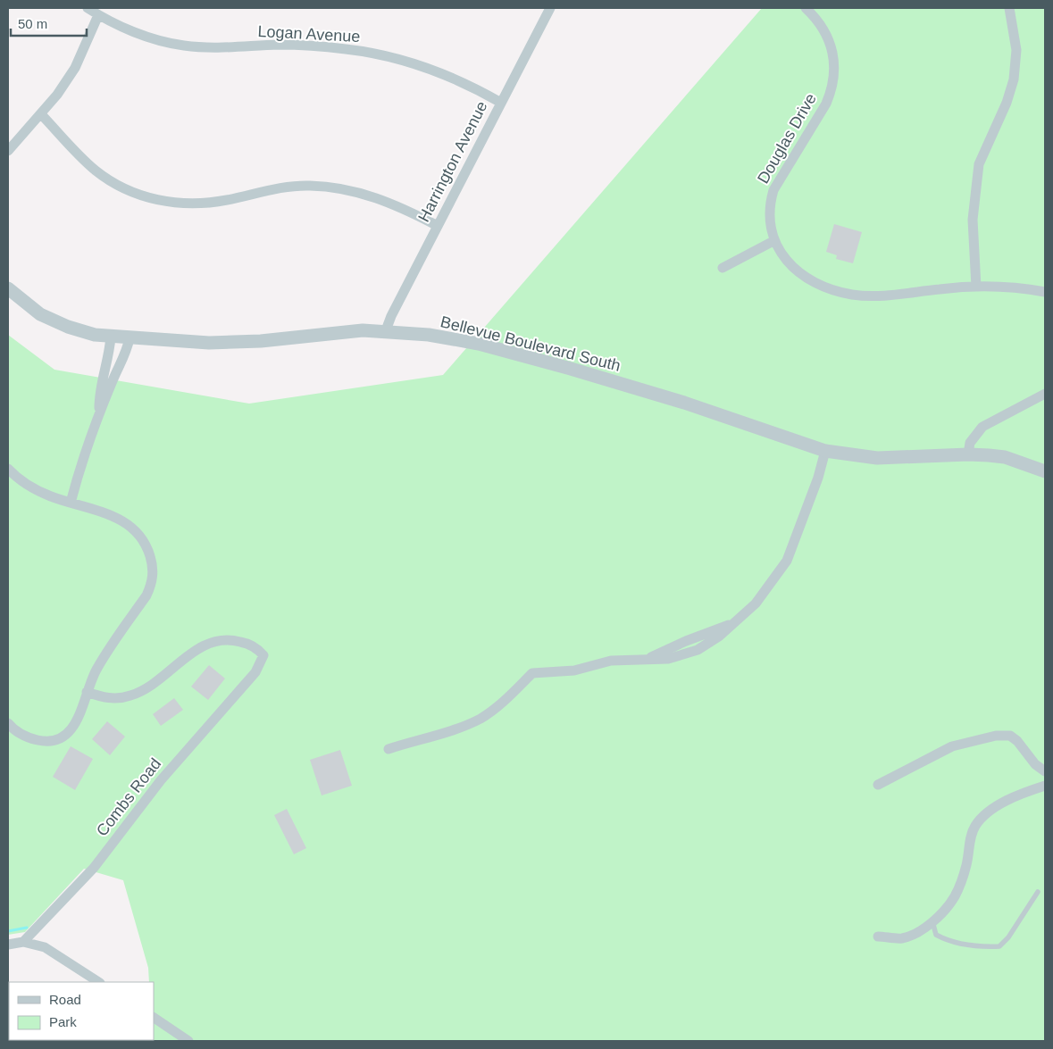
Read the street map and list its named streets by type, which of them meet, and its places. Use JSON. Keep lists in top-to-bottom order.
{
  "streets": {
    "street": [
      "Logan Avenue",
      "Douglas Drive",
      "Harrington Avenue",
      "Bellevue Boulevard South",
      "Combs Road"
    ]
  },
  "crossings": [
    ["Logan Avenue", "Harrington Avenue"],
    ["Harrington Avenue", "Bellevue Boulevard South"]
  ],
  "legend": ["Road", "Park"],
  "scale_bar": "50 m"
}
